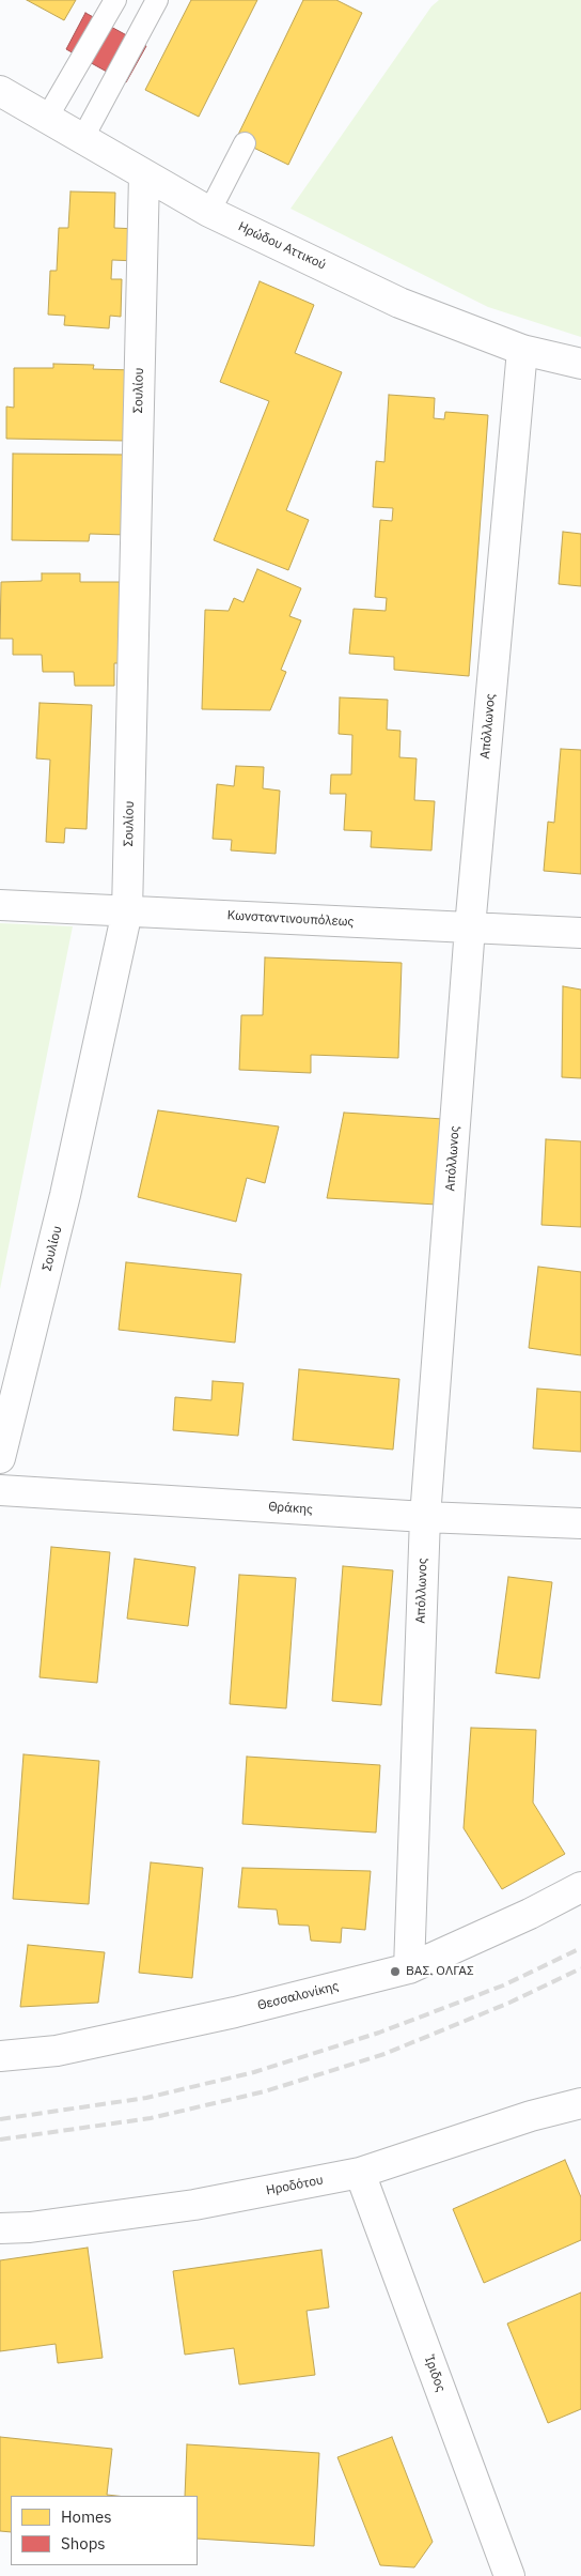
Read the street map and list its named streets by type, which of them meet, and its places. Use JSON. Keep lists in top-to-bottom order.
{
  "streets": {
    "street": [
      "Ηρώδου Αττικού",
      "Σουλίου",
      "Απόλλωνος",
      "Κωνσταντινουπόλεως",
      "Θράκης",
      "Θεσσαλονίκης",
      "Ηροδότου",
      "Ίριδος"
    ]
  },
  "crossings": [
    ["Ηρώδου Αττικού", "Σουλίου"],
    ["Ηρώδου Αττικού", "Απόλλωνος"],
    ["Σουλίου", "Κωνσταντινουπόλεως"],
    ["Απόλλωνος", "Κωνσταντινουπόλεως"],
    ["Απόλλωνος", "Θράκης"],
    ["Απόλλωνος", "Θεσσαλονίκης"],
    ["Ηροδότου", "Ίριδος"]
  ],
  "places": ["ΒΑΣ. ΟΛΓΑΣ"],
  "legend": ["Homes", "Shops"]
}
